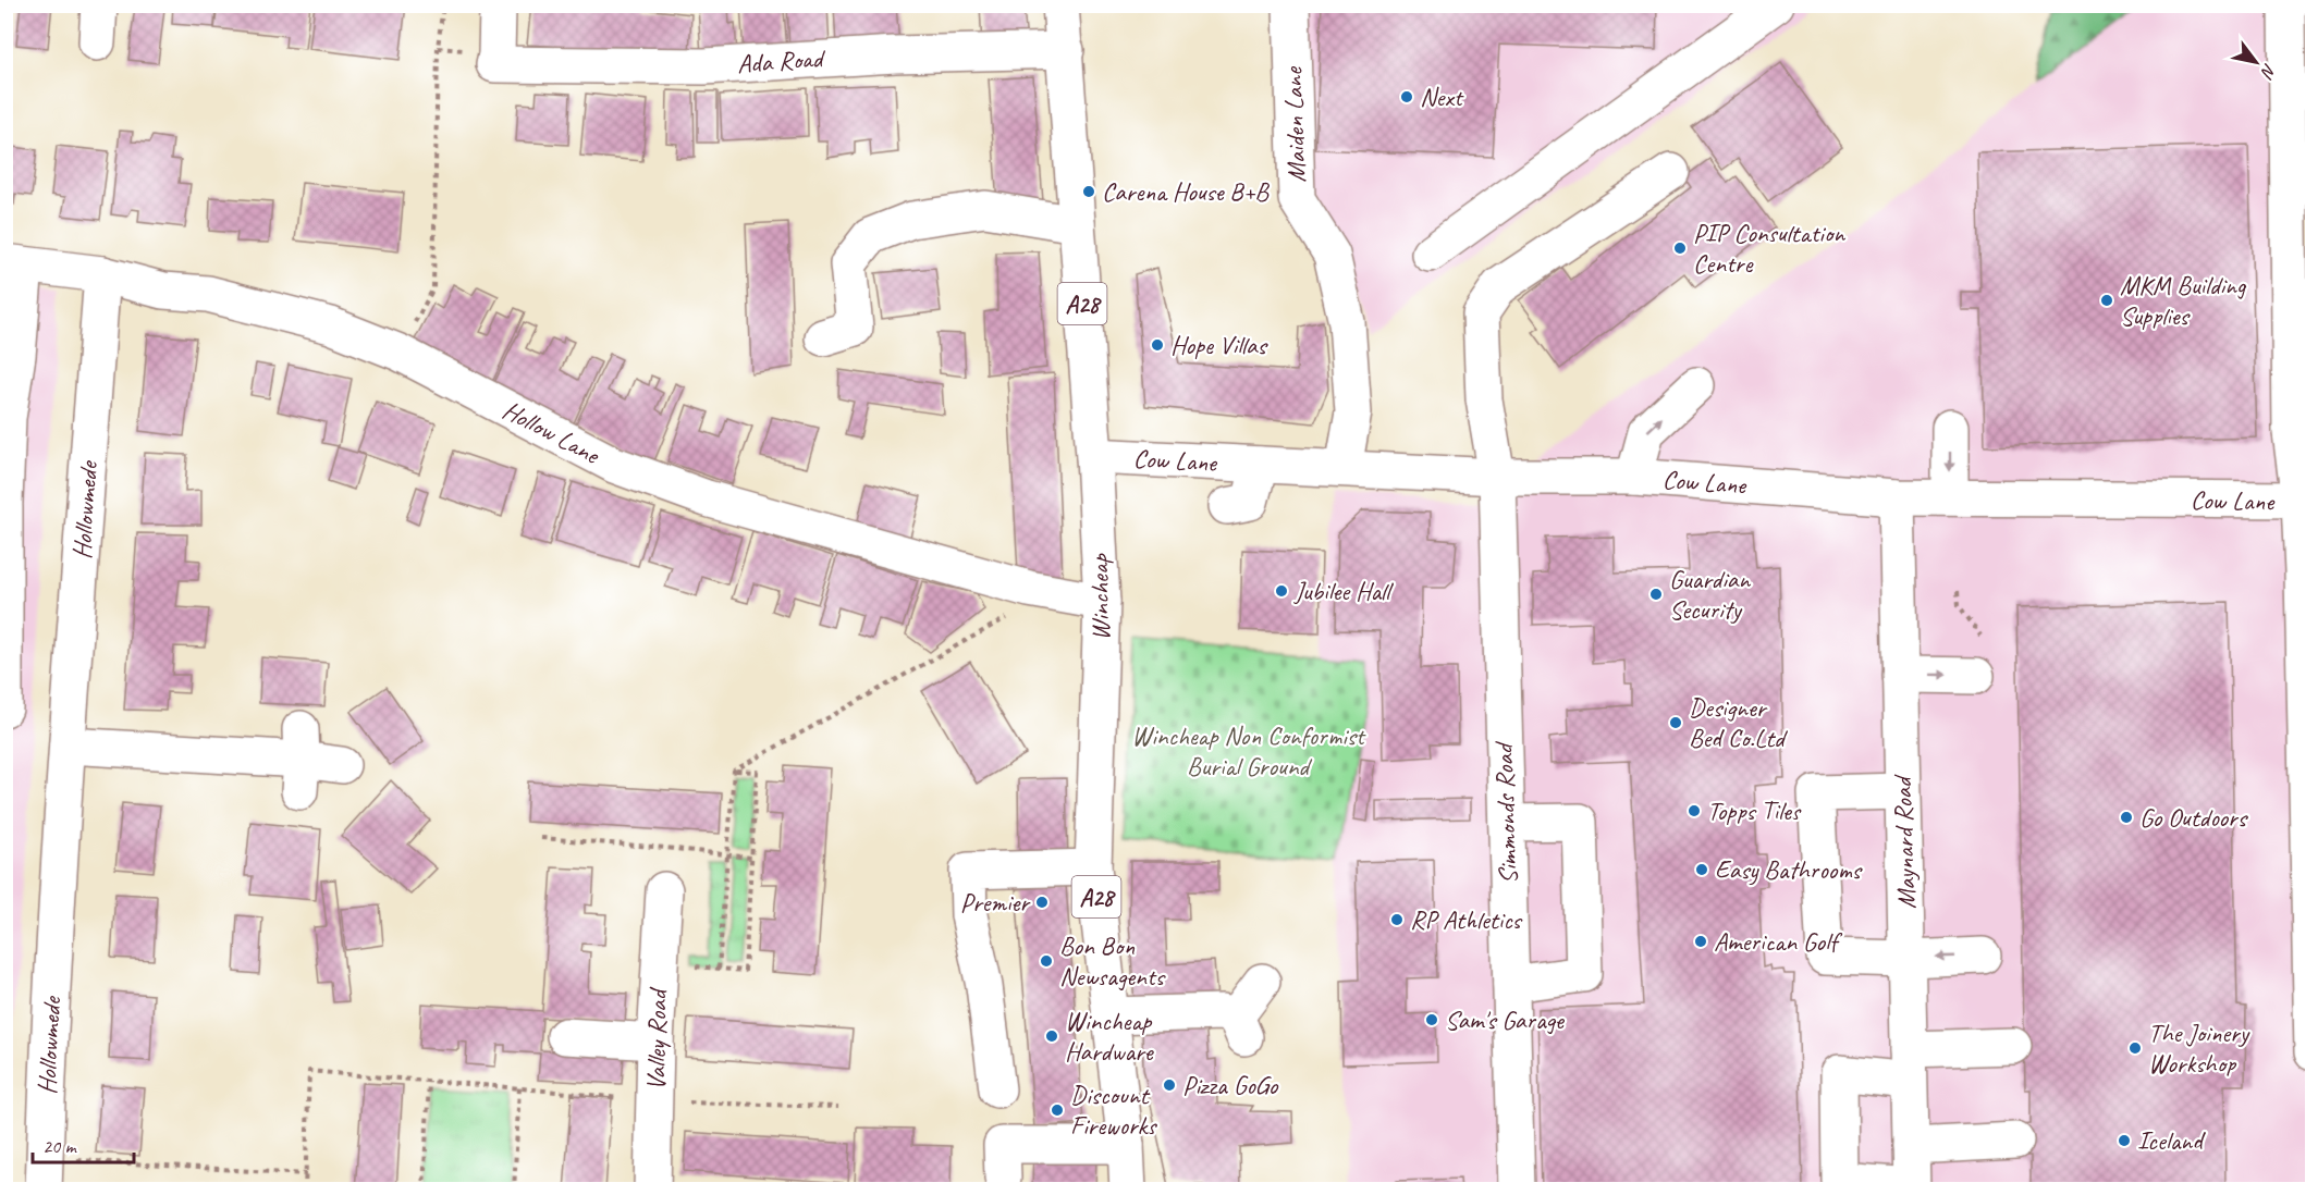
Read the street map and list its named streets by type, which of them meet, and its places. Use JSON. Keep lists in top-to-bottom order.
{
  "streets": {
    "main road": [
      "Ada Road",
      "Maiden Lane",
      "A28",
      "Hollow Lane",
      "Cow Lane",
      "Hollowmede",
      "Wincheap",
      "Simmonds Road",
      "Maynard Road",
      "Valley Road"
    ]
  },
  "crossings": [
    ["Ada Road", "Wincheap"],
    ["Maiden Lane", "Cow Lane"],
    ["Hollow Lane", "Hollowmede"],
    ["Hollow Lane", "Wincheap"],
    ["Cow Lane", "Wincheap"],
    ["Cow Lane", "Simmonds Road"],
    ["Cow Lane", "Maynard Road"]
  ],
  "parks": ["Wincheap Non Conformist Burial Ground"],
  "places": [
    "Next",
    "Carena House B+B",
    "PIP Consultation Centre",
    "MKM Building Supplies",
    "Hope Villas",
    "Jubilee Hall",
    "Guardian Security",
    "Designer Bed Co.Ltd",
    "Topps Tiles",
    "Go Outdoors",
    "Easy Bathrooms",
    "Premier",
    "RP Athletics",
    "American Golf",
    "Bon Bon Newsagents",
    "Sam's Garage",
    "Wincheap Hardware",
    "The Joinery Workshop",
    "Pizza GoGo",
    "Discount Fireworks",
    "Iceland"
  ],
  "scale_bar": "20 m",
  "north": "bottom right"
}
